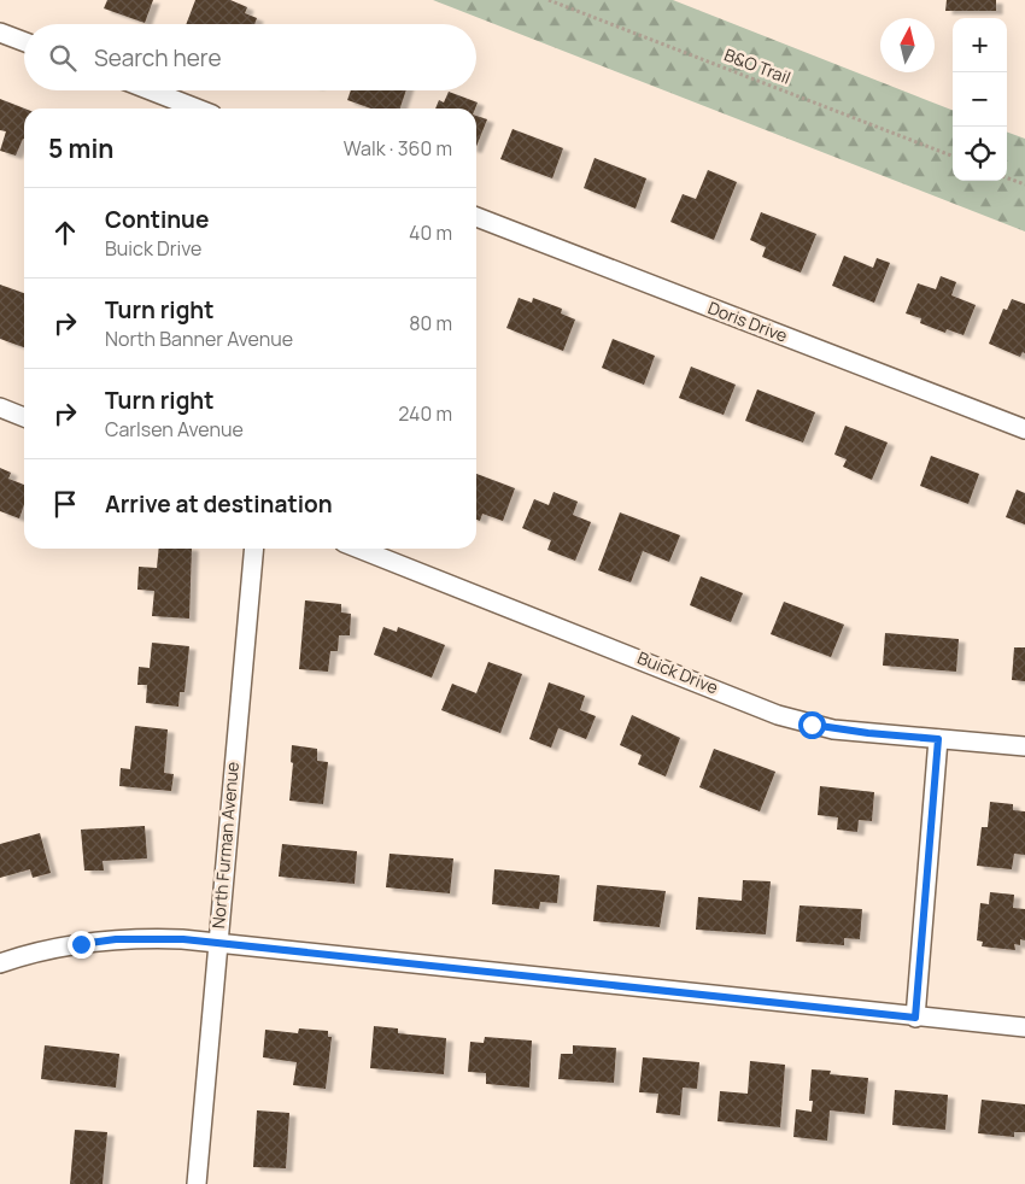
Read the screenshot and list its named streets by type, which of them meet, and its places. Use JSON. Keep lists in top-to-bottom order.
{
  "streets": {
    "street": ["Doris Drive", "Buick Drive", "North Furman Avenue"],
    "path": ["B&O Trail"]
  },
  "north": "top",
  "page": {
    "map_buttons": ["+", "−"],
    "search": "Search here",
    "heading": ["5 min", "Walk · 360 m"],
    "list": [
      ["Continue", "Buick Drive", "40 m"],
      ["Turn right", "North Banner Avenue", "80 m"],
      ["Turn right", "Carlsen Avenue", "240 m"],
      "Arrive at destination"
    ]
  }
}
